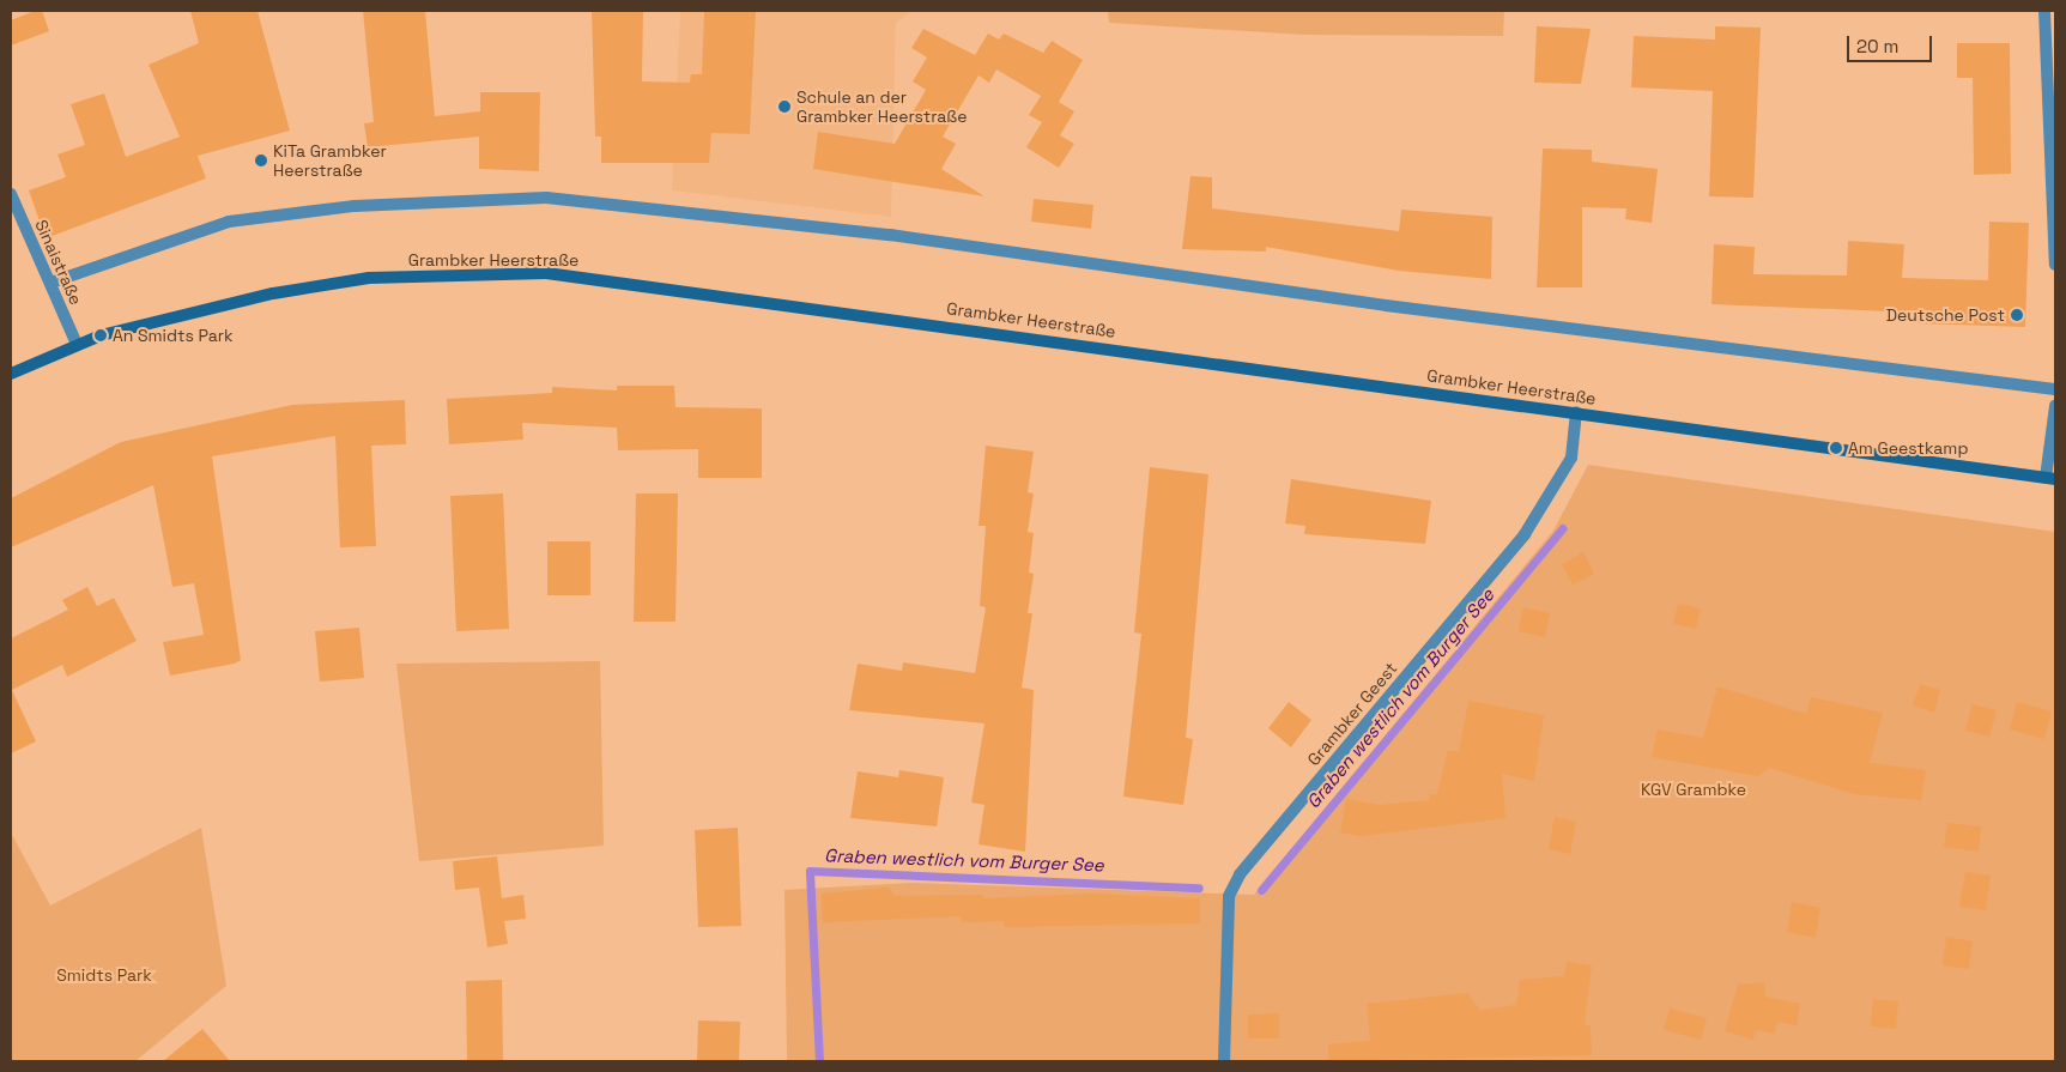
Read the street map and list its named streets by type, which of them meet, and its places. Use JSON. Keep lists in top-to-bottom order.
{
  "streets": {
    "main road": ["Grambker Heerstraße"],
    "street": ["Sinaistraße", "Grambker Geest"]
  },
  "crossings": [
    ["Grambker Heerstraße", "Sinaistraße"],
    ["Grambker Heerstraße", "Grambker Geest"]
  ],
  "water": ["Graben westlich vom Burger See"],
  "parks": ["KGV Grambke", "Smidts Park"],
  "places": [
    "Schule an der Grambker Heerstraße",
    "KiTa Grambker Heerstraße",
    "Deutsche Post",
    "An Smidts Park",
    "Am Geestkamp"
  ],
  "scale_bar": "20 m"
}
